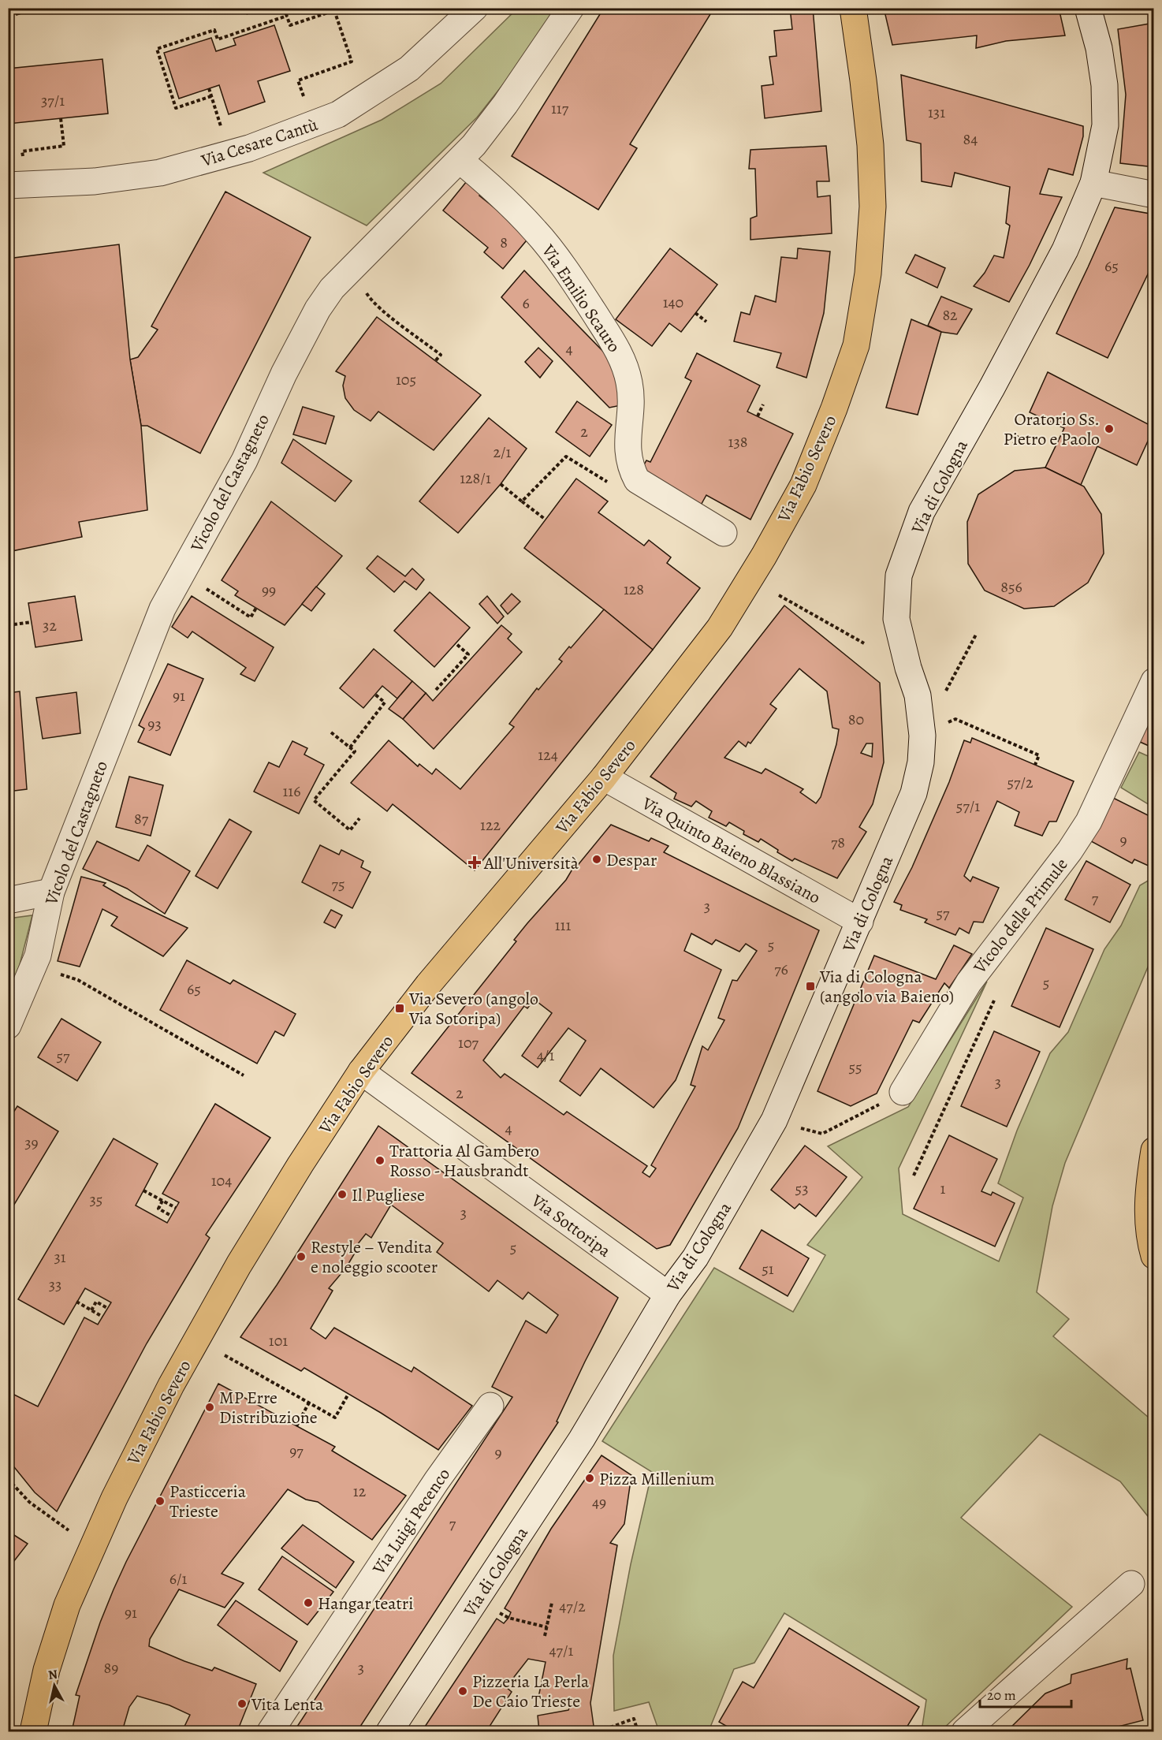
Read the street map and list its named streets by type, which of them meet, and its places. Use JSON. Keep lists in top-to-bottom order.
{
  "streets": {
    "main road": ["Via Fabio Severo"],
    "street": [
      "Via Cesare Cantù",
      "Via Emilio Scauro",
      "Vicolo del Castagneto",
      "Via di Cologna",
      "Via Quinto Baieno Blassiano",
      "Vicolo delle Primule",
      "Via Sottoripa",
      "Via Luigi Pecenco"
    ]
  },
  "crossings": [
    ["Via Emilio Scauro", "Vicolo del Castagneto"],
    ["Via Fabio Severo", "Via Quinto Baieno Blassiano"],
    ["Via Fabio Severo", "Via Sottoripa"],
    ["Via di Cologna", "Via Quinto Baieno Blassiano"],
    ["Via di Cologna", "Via Sottoripa"]
  ],
  "places": {
    "other": [
      "Oratorio Ss. Pietro e Paolo",
      "Despar",
      "Trattoria Al Gambero Rosso - Hausbrandt",
      "Il Pugliese",
      "Restyle – Vendita e noleggio scooter",
      "MP Erre Distribuzione",
      "Pizza Millenium",
      "Pasticceria Trieste",
      "Hangar teatri",
      "Pizzeria La Perla De Caio Trieste",
      "Vita Lenta"
    ],
    "health": ["All'Università"],
    "transit": ["Via di Cologna (angolo via Baieno)", "Via Severo (angolo Via Sotoripa)"]
  },
  "house_numbers": [
    "37/1",
    "117",
    "131",
    "84",
    "8",
    "65",
    "140",
    "6",
    "82",
    "4",
    "105",
    "2",
    "138",
    "2/1",
    "128/1",
    "856",
    "128",
    "99",
    "32",
    "91",
    "80",
    "93",
    "124",
    "57/2",
    "116",
    "57/1",
    "87",
    "122",
    "9",
    "78",
    "75",
    "7",
    "3",
    "57",
    "111",
    "5",
    "76",
    "5",
    "65",
    "107",
    "4/1",
    "57",
    "55",
    "3",
    "2",
    "4",
    "39",
    "104",
    "53",
    "1",
    "35",
    "3",
    "5",
    "31",
    "51",
    "33",
    "101",
    "97",
    "9",
    "12",
    "49",
    "7",
    "6/1",
    "47/2",
    "91",
    "47/1",
    "89",
    "3"
  ],
  "scale_bar": "20 m",
  "north": "top"
}
